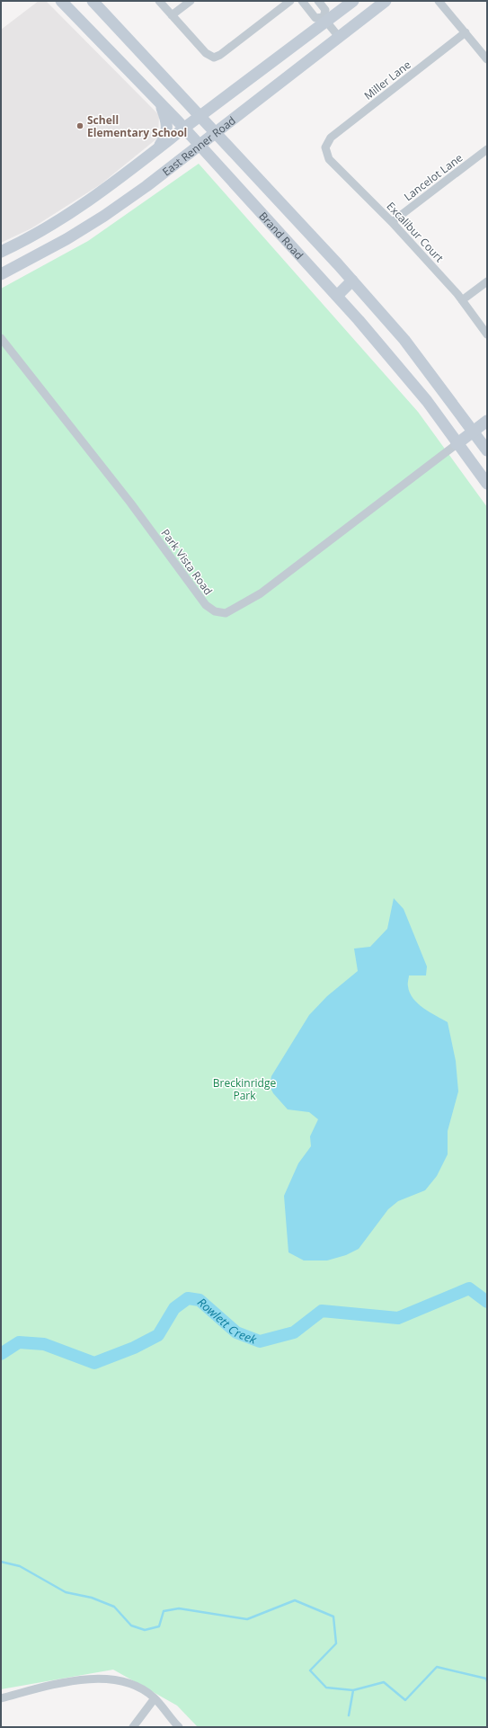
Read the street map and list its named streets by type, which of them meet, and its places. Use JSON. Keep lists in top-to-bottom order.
{
  "streets": {
    "main road": ["East Renner Road", "Brand Road"],
    "street": [
      "Miller Lane",
      "Lancelot Lane",
      "Excalibur Court",
      "Park Vista Road"
    ]
  },
  "crossings": [
    ["Miller Lane", "Excalibur Court"],
    ["East Renner Road", "Brand Road"],
    ["Lancelot Lane", "Excalibur Court"],
    ["Brand Road", "Park Vista Road"]
  ],
  "water": ["Rowlett Creek"],
  "parks": ["Breckinridge Park"],
  "places": ["Schell Elementary School"]
}
